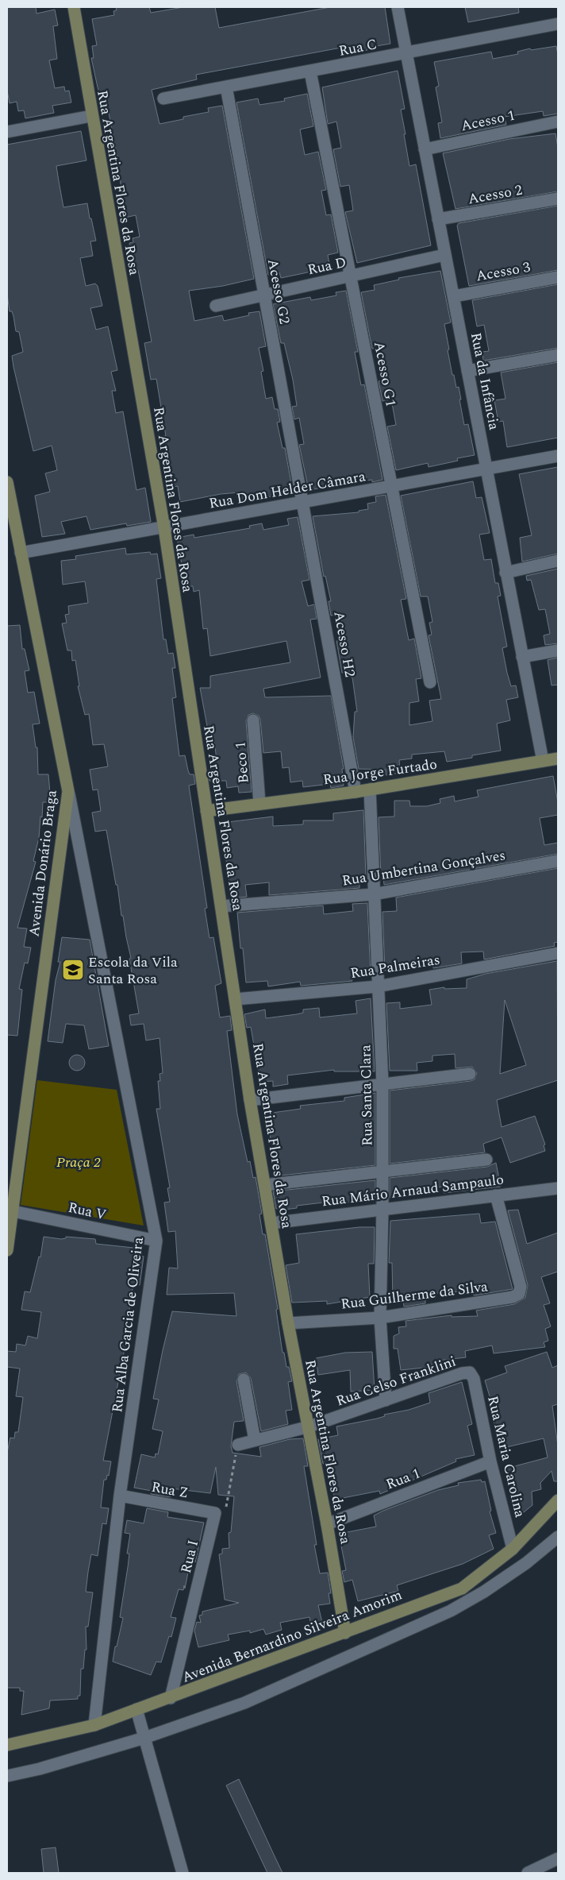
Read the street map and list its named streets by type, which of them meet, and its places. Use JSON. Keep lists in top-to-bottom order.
{
  "streets": {
    "street": [
      "Rua C",
      "Acesso 1",
      "Rua Argentina Flores da Rosa",
      "Acesso 2",
      "Rua D",
      "Acesso 3",
      "Acesso G2",
      "Acesso G1",
      "Rua da Infância",
      "Rua Dom Helder Câmara",
      "Acesso H2",
      "Beco 1",
      "Rua Jorge Furtado",
      "Avenida Donário Braga",
      "Rua Umbertina Gonçalves",
      "Rua Palmeiras",
      "Rua Santa Clara",
      "Rua Mário Arnaud Sampaulo",
      "Rua V",
      "Rua Guilherme da Silva",
      "Rua Alba Garcia de Oliveira",
      "Rua Celso Franklini",
      "Rua Maria Carolina",
      "Rua 1",
      "Rua Z",
      "Rua I",
      "Avenida Bernardino Silveira Amorim"
    ]
  },
  "crossings": [
    ["Rua C", "Acesso G2"],
    ["Rua C", "Acesso G1"],
    ["Rua C", "Rua da Infância"],
    ["Acesso 1", "Rua da Infância"],
    ["Rua Argentina Flores da Rosa", "Rua Dom Helder Câmara"],
    ["Rua Argentina Flores da Rosa", "Rua Jorge Furtado"],
    ["Rua Argentina Flores da Rosa", "Rua Umbertina Gonçalves"],
    ["Rua Argentina Flores da Rosa", "Rua Palmeiras"],
    ["Rua Argentina Flores da Rosa", "Rua Mário Arnaud Sampaulo"],
    ["Rua Argentina Flores da Rosa", "Rua Guilherme da Silva"],
    ["Rua Argentina Flores da Rosa", "Rua Celso Franklini"],
    ["Rua Argentina Flores da Rosa", "Rua 1"],
    ["Rua Argentina Flores da Rosa", "Avenida Bernardino Silveira Amorim"],
    ["Acesso 2", "Rua da Infância"],
    ["Rua D", "Acesso G2"],
    ["Rua D", "Acesso G1"],
    ["Rua D", "Rua da Infância"],
    ["Acesso 3", "Rua da Infância"],
    ["Acesso G2", "Rua Dom Helder Câmara"],
    ["Acesso G2", "Acesso H2"],
    ["Acesso G1", "Rua Dom Helder Câmara"],
    ["Rua da Infância", "Rua Dom Helder Câmara"],
    ["Rua da Infância", "Rua Jorge Furtado"],
    ["Rua Dom Helder Câmara", "Acesso H2"],
    ["Rua Dom Helder Câmara", "Avenida Donário Braga"],
    ["Acesso H2", "Rua Jorge Furtado"],
    ["Beco 1", "Rua Jorge Furtado"],
    ["Rua Jorge Furtado", "Rua Santa Clara"],
    ["Avenida Donário Braga", "Rua V"],
    ["Avenida Donário Braga", "Rua Alba Garcia de Oliveira"],
    ["Rua Umbertina Gonçalves", "Rua Santa Clara"],
    ["Rua Palmeiras", "Rua Santa Clara"],
    ["Rua Santa Clara", "Rua Mário Arnaud Sampaulo"],
    ["Rua Santa Clara", "Rua Guilherme da Silva"],
    ["Rua Santa Clara", "Rua Celso Franklini"],
    ["Rua Mário Arnaud Sampaulo", "Rua Guilherme da Silva"],
    ["Rua V", "Rua Alba Garcia de Oliveira"],
    ["Rua Alba Garcia de Oliveira", "Rua Z"],
    ["Rua Alba Garcia de Oliveira", "Avenida Bernardino Silveira Amorim"],
    ["Rua Celso Franklini", "Rua Maria Carolina"],
    ["Rua Maria Carolina", "Rua 1"],
    ["Rua Maria Carolina", "Avenida Bernardino Silveira Amorim"],
    ["Rua Z", "Rua I"],
    ["Rua I", "Avenida Bernardino Silveira Amorim"]
  ],
  "parks": ["Praça 2"],
  "places": {
    "school or university": ["Escola da Vila Santa Rosa"]
  }
}
